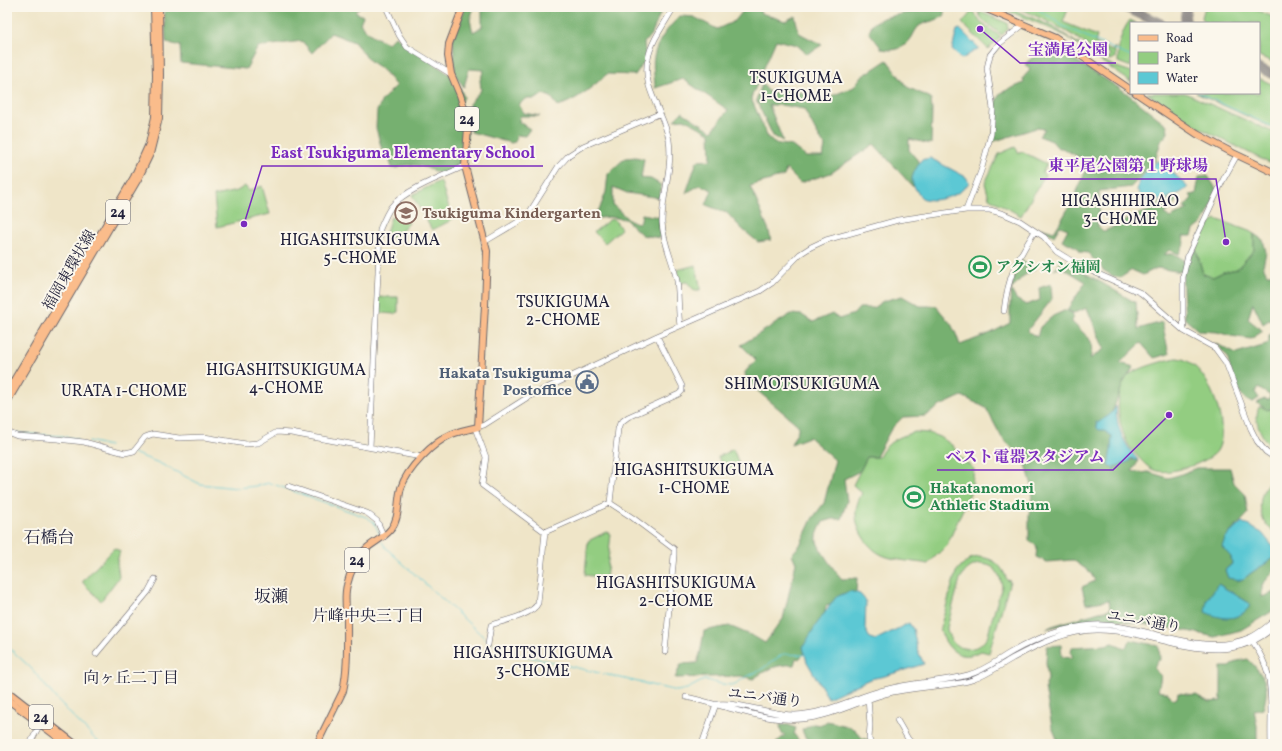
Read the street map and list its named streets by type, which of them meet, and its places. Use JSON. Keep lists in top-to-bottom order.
{
  "streets": {
    "main road": ["24", "福岡東環状線"],
    "street": ["ユニバ通り"]
  },
  "districts": [
    "TSUKIGUMA 1-CHOME",
    "HIGASHIHIRAO 3-CHOME",
    "HIGASHITSUKIGUMA 5-CHOME",
    "TSUKIGUMA 2-CHOME",
    "HIGASHITSUKIGUMA 4-CHOME",
    "SHIMOTSUKIGUMA",
    "URATA 1-CHOME",
    "HIGASHITSUKIGUMA 1-CHOME",
    "石橋台",
    "HIGASHITSUKIGUMA 2-CHOME",
    "坂瀬",
    "片峰中央三丁目",
    "HIGASHITSUKIGUMA 3-CHOME",
    "向ヶ丘二丁目"
  ],
  "places": {
    "other": [
      "宝満尾公園",
      "East Tsukiguma Elementary School",
      "東平尾公園第１野球場",
      "ベスト電器スタジアム"
    ],
    "school or university": ["Tsukiguma Kindergarten"],
    "sports": ["アクシオン福岡", "Hakatanomori Athletic Stadium"],
    "public building": ["Hakata Tsukiguma Postoffice"]
  },
  "legend": ["Road", "Park", "Water"]
}
